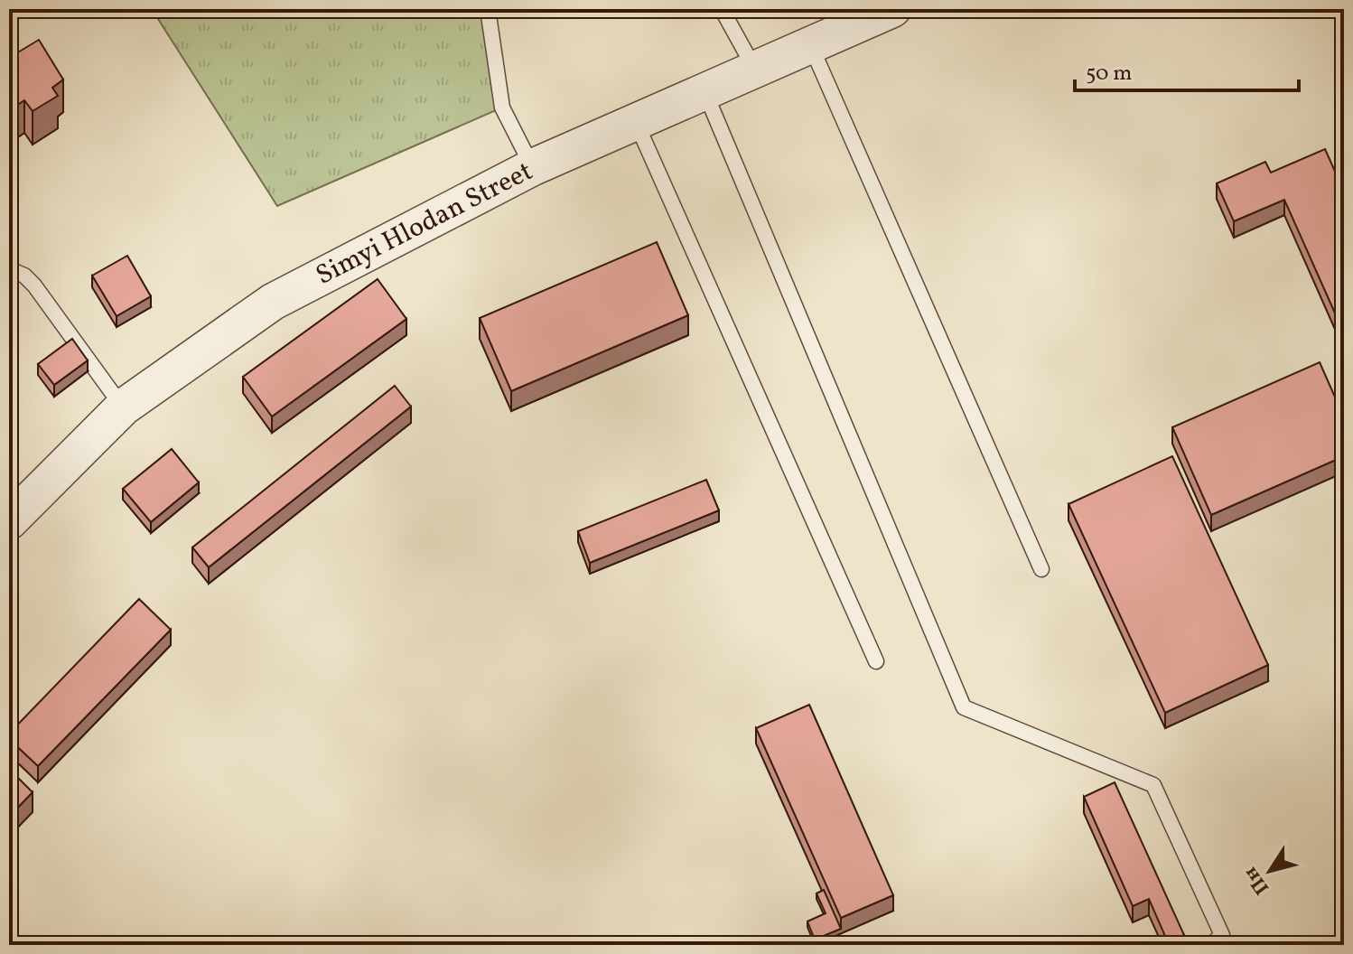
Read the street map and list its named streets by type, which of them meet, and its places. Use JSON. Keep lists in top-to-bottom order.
{
  "streets": {
    "street": ["Simyi Hlodan Street"]
  },
  "scale_bar": "50 m",
  "north": "bottom left"
}
